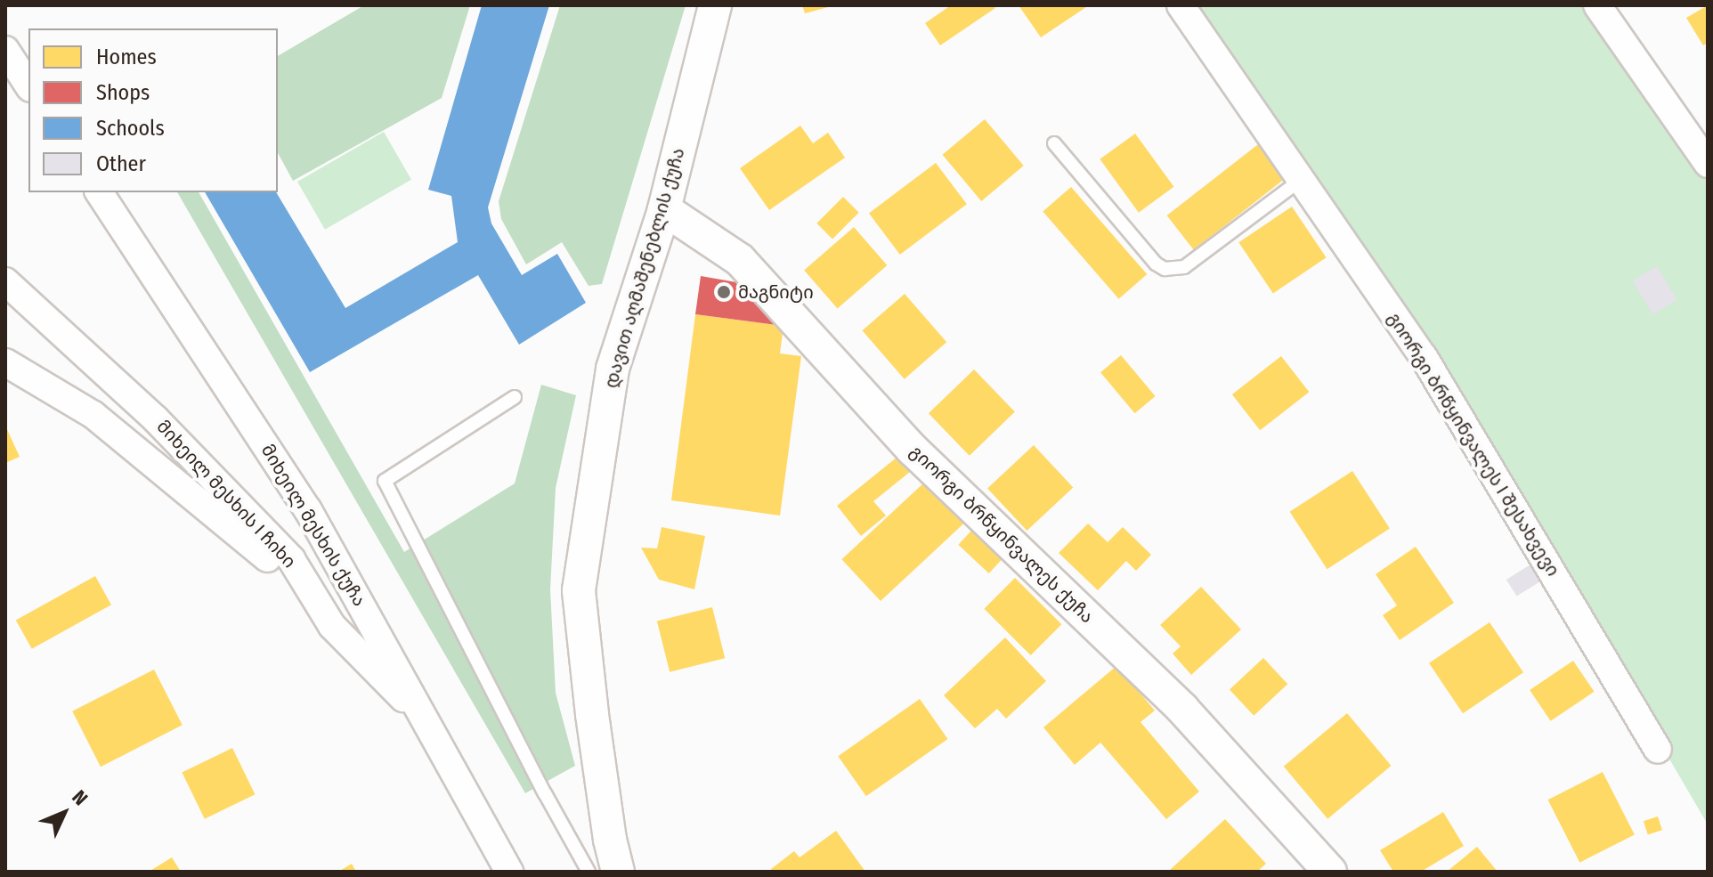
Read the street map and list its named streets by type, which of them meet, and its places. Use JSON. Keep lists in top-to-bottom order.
{
  "streets": {
    "street": [
      "დავით აღმაშენებლის ქუჩა",
      "გიორგი ბრწყინვალეს I შესახვევი",
      "მიხეილ მესხის I ჩიხი",
      "მიხეილ მესხის ქუჩა",
      "გიორგი ბრწყინვალეს ქუჩა"
    ]
  },
  "crossings": [
    ["დავით აღმაშენებლის ქუჩა", "გიორგი ბრწყინვალეს ქუჩა"],
    ["მიხეილ მესხის I ჩიხი", "მიხეილ მესხის ქუჩა"]
  ],
  "places": ["მაგნიტი"],
  "legend": [
    "Homes",
    "Shops",
    "Schools",
    "Other"
  ],
  "north": "top right"
}
